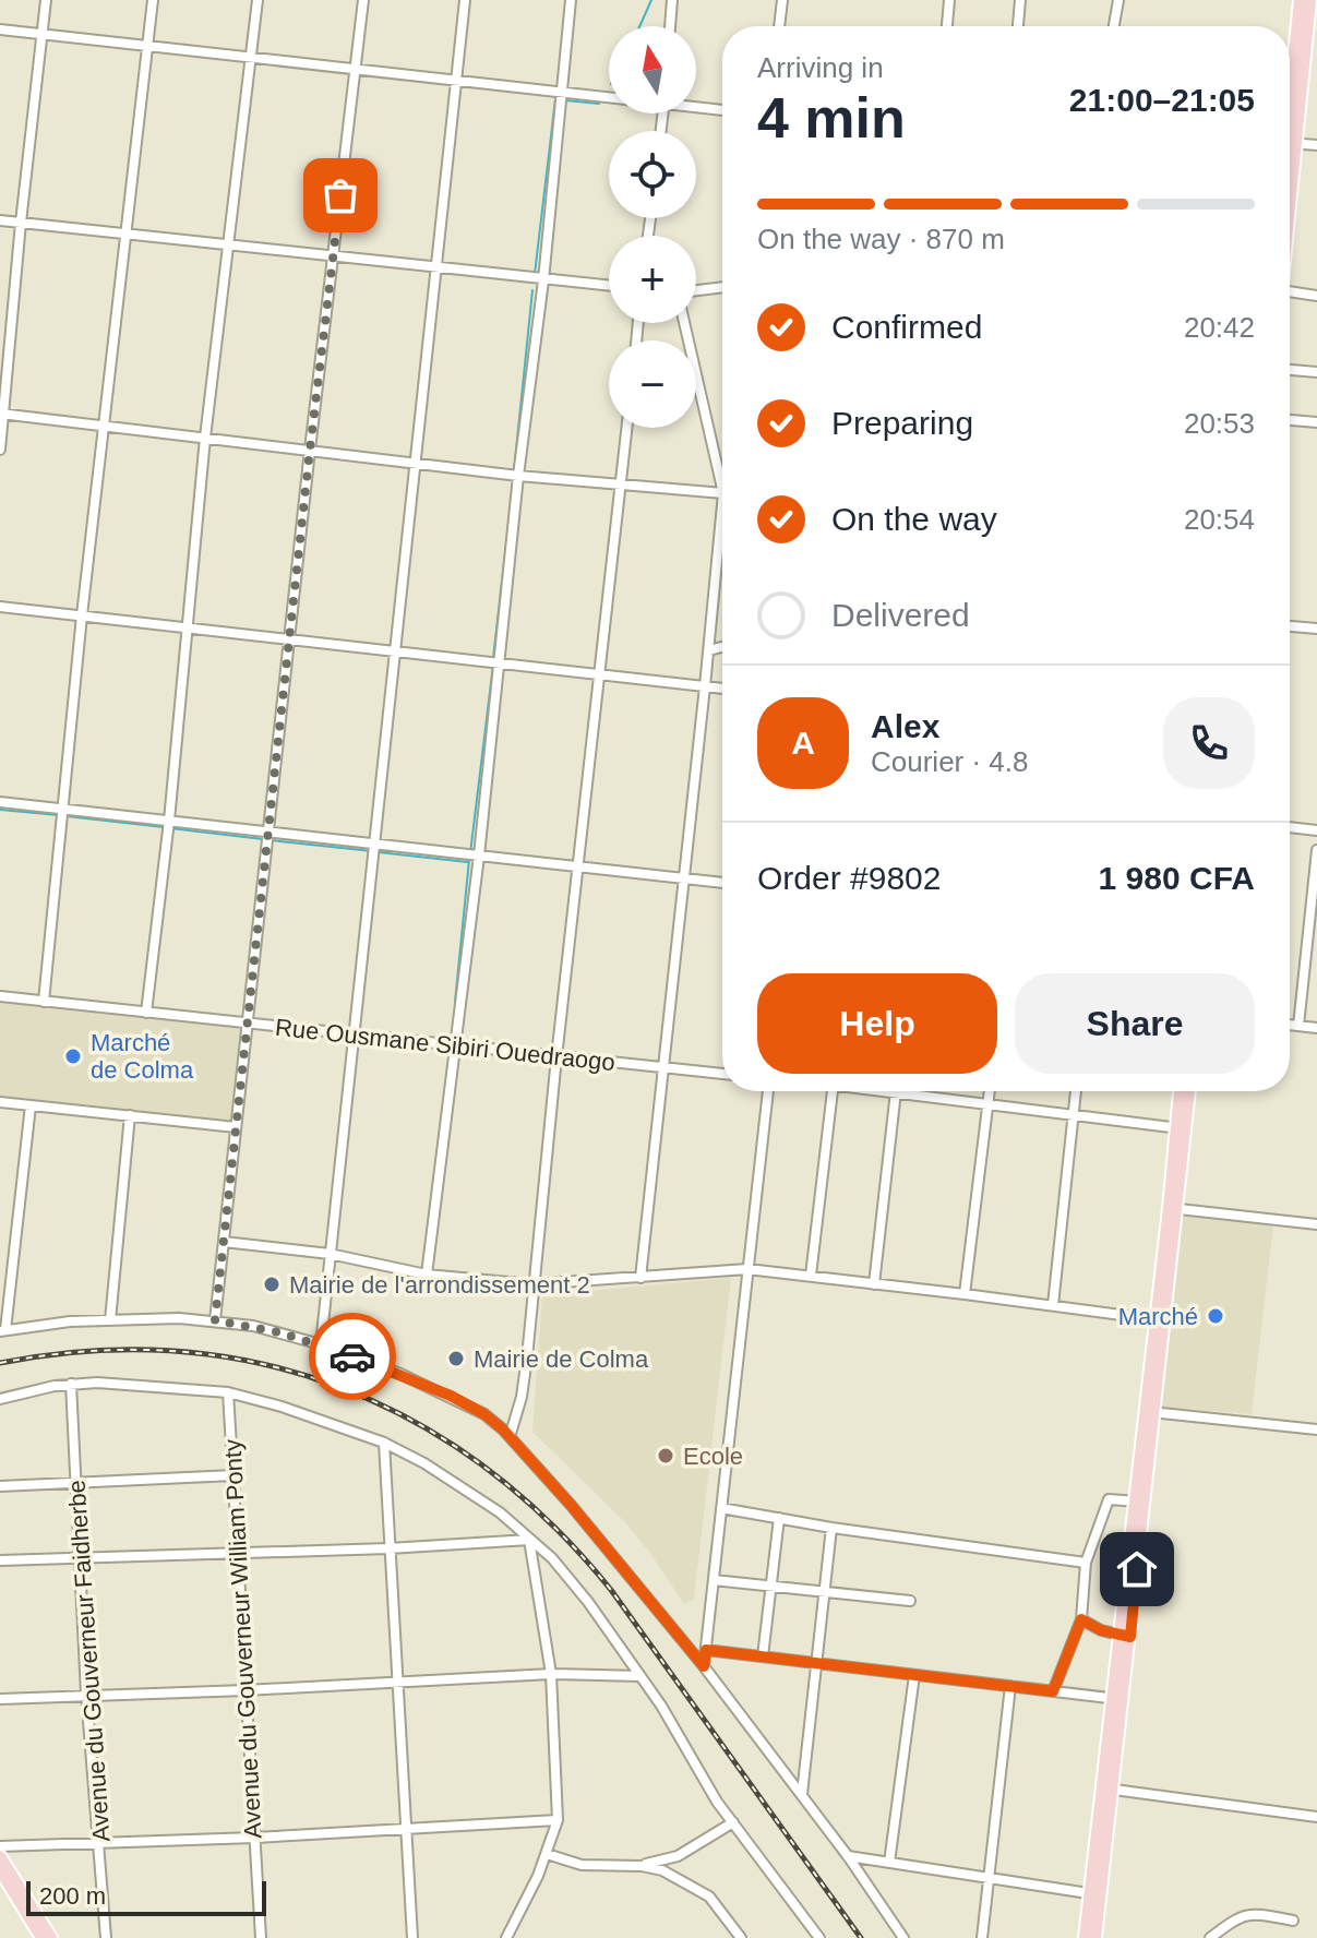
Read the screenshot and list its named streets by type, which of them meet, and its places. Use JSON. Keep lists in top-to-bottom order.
{
  "streets": {
    "street": ["Rue Ousmane Sibiri Ouedraogo", "Avenue du Gouverneur William Ponty", "Avenue du Gouverneur Faidherbe"]
  },
  "places": [
    "Marché de Colma",
    "Mairie de l'arrondissement 2",
    "Marché",
    "Mairie de Colma",
    "Ecole"
  ],
  "scale_bar": "200 m",
  "north": "top",
  "page": {
    "map_buttons": ["+", "−"],
    "heading": ["4 min", "Arriving in", "21:00–21:05"],
    "panel": [
      "Alex",
      "Courier · 4.8",
      "Order #9802",
      "1 980 CFA"
    ],
    "bar": "On the way · 870 m",
    "list": [
      ["Confirmed", "20:42"],
      ["Preparing", "20:53"],
      ["On the way", "20:54"],
      "Delivered"
    ],
    "round": "A",
    "buttons": ["Help", "Share"],
    "scale": "200 m"
  }
}
